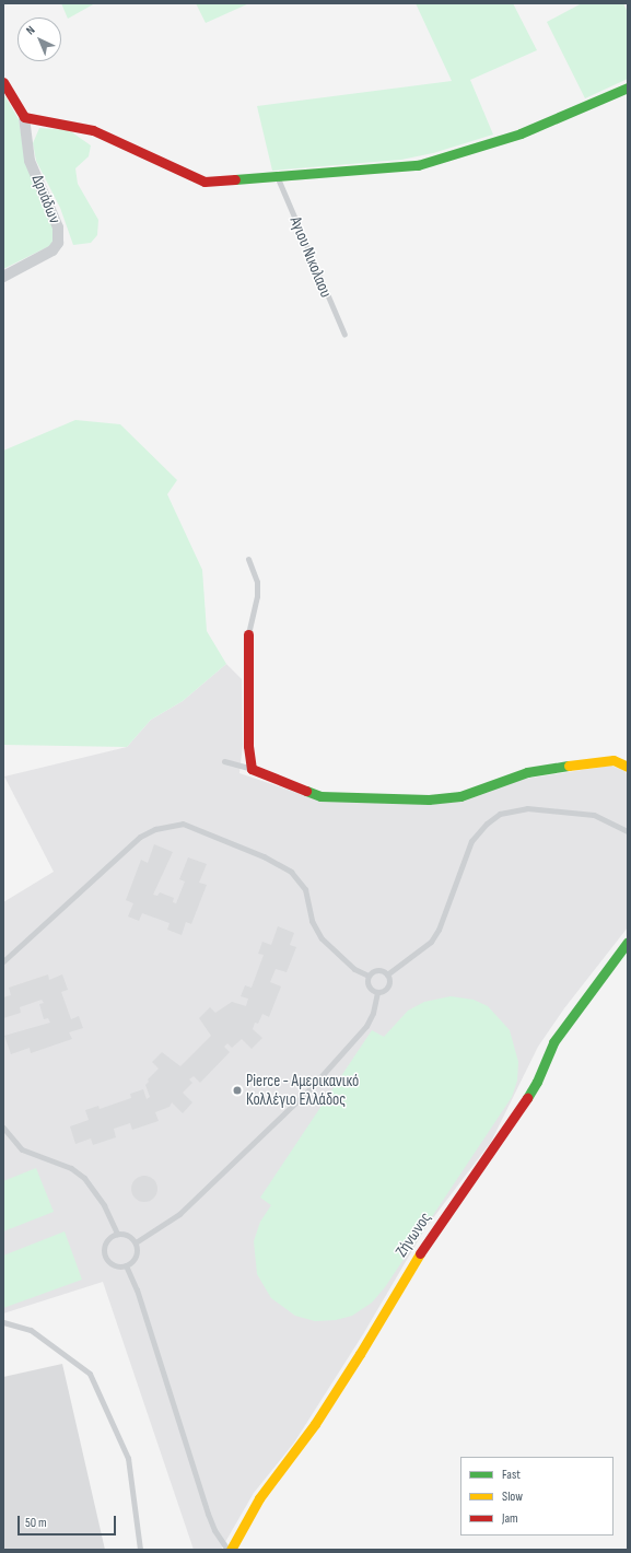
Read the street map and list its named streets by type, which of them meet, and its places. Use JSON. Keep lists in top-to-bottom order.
{
  "streets": {
    "street": ["Δρυάδων", "Ζήνωνος"],
    "lane": ["Αγιου Νικολαου"]
  },
  "places": ["Pierce - Αμερικανικό Κολλέγιο Ελλάδος"],
  "legend": ["Fast", "Slow", "Jam"],
  "scale_bar": "50 m",
  "north": "top left"
}
